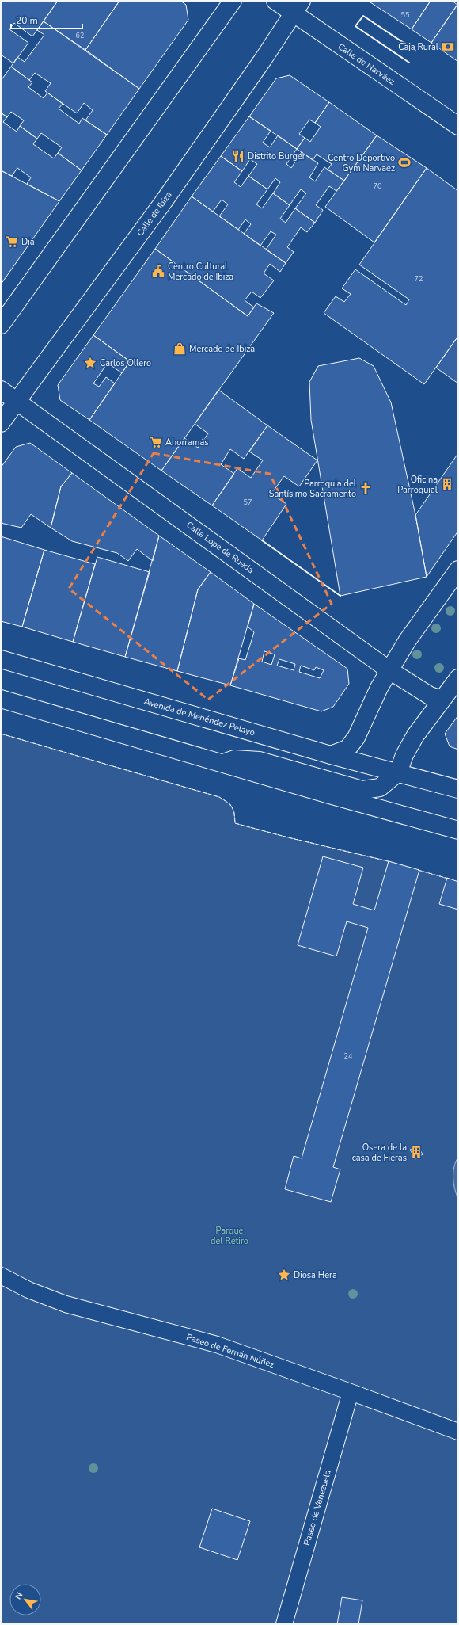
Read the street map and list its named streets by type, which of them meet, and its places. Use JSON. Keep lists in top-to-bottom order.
{
  "streets": {
    "street": [
      "Calle de Narváez",
      "Calle de Ibiza",
      "Calle Lope de Rueda",
      "Avenida de Menéndez Pelayo",
      "Paseo de Fernán Núñez",
      "Paseo de Venezuela"
    ]
  },
  "crossings": [
    ["Calle de Narváez", "Calle de Ibiza"],
    ["Calle de Ibiza", "Calle Lope de Rueda"],
    ["Paseo de Fernán Núñez", "Paseo de Venezuela"]
  ],
  "parks": ["Parque del Retiro"],
  "places": {
    "bank": ["Caja Rural"],
    "restaurant": ["Distrito Burger"],
    "sports": ["Centro Deportivo Gym Narvaez"],
    "supermarket": ["Dia", "Ahorramás"],
    "public building": ["Centro Cultural Mercado de Ibiza"],
    "shop": ["Mercado de Ibiza"],
    "place": ["Carlos Ollero", "Diosa Hera"],
    "building": ["Oficina Parroquial", "Osera de la casa de Fieras"],
    "church": ["Parroquia del Santísimo Sacramento"]
  },
  "house_numbers": [
    "55",
    "62",
    "70",
    "72",
    "57",
    "24"
  ],
  "scale_bar": "20 m",
  "north": "top left"
}
